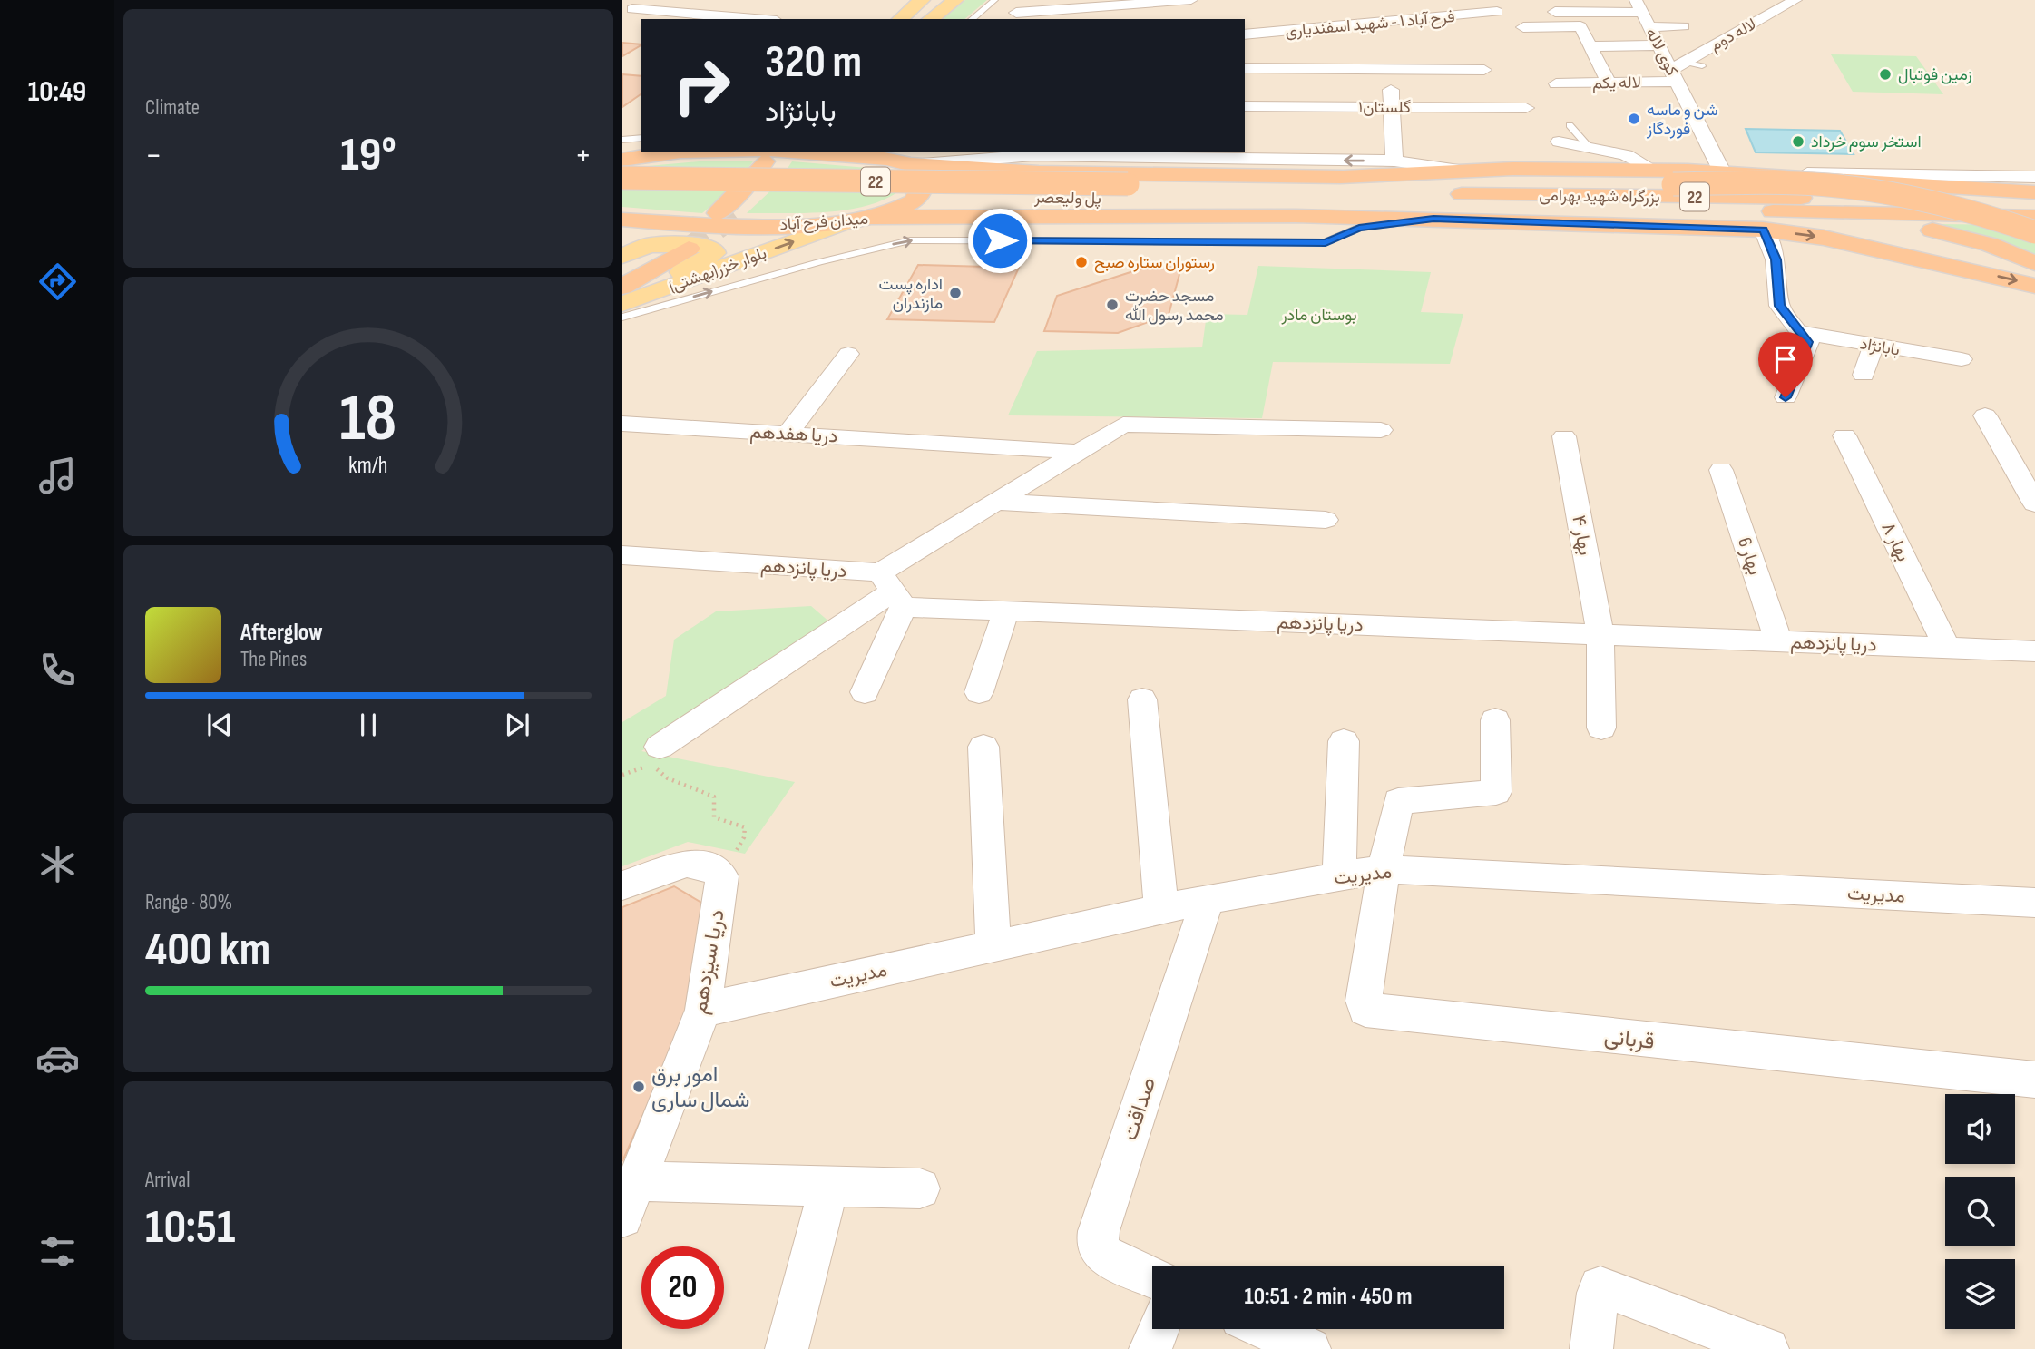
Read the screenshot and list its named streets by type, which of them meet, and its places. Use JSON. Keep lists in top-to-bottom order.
{
  "streets": {
    "highway": [
      "22",
      "بزرگراه شهید بهرامی",
      "پل ولیعصر",
      "میدان فرح آباد"
    ],
    "main road": ["بلوار خزر(بهشتی)"],
    "street": [
      "فرح آباد ۱ - شهید اسفندیاری",
      "لاله دوم",
      "کوی لاله",
      "لاله یکم",
      "گلستان۱",
      "بابانژاد",
      "دریا هفدهم",
      "بهار ۴",
      "بهار ۸",
      "بهار 6",
      "دریا پانزدهم",
      "مدیریت",
      "دریا سیزدهم",
      "قربانی",
      "صداقت"
    ]
  },
  "crossings": [
    ["لاله دوم", "کوی لاله"],
    ["لاله دوم", "لاله یکم"],
    ["کوی لاله", "لاله یکم"],
    ["بزرگراه شهید بهرامی", "پل ولیعصر"],
    ["میدان فرح آباد", "بلوار خزر(بهشتی)"],
    ["بهار ۴", "دریا پانزدهم"],
    ["بهار ۸", "دریا پانزدهم"],
    ["بهار 6", "دریا پانزدهم"],
    ["مدیریت", "دریا سیزدهم"],
    ["مدیریت", "قربانی"],
    ["مدیریت", "صداقت"]
  ],
  "one_way": ["بلوار خزر(بهشتی)"],
  "parks": ["بوستان مادر"],
  "places": [
    "زمین فوتبال",
    "شن و ماسه فوردگاز",
    "استخر سوم خرداد",
    "رستوران ستاره صبح",
    "اداره پست مازندران",
    "مسجد حضرت محمد رسول الله",
    "امور برق شمال ساری"
  ],
  "page": {
    "tabs": "10:49",
    "tile": [
      "Climate",
      ["Range · 80%", "400 km"],
      ["Arrival", "10:51"]
    ],
    "turn": ["320 m", "بابانژاد"],
    "heat": ["−", "19°", "+"],
    "song": ["Afterglow", "The Pines"],
    "limit": "20",
    "trip": "10:51 · 2 min · 450 m",
    "gauge": ["18", "km/h"]
  }
}
